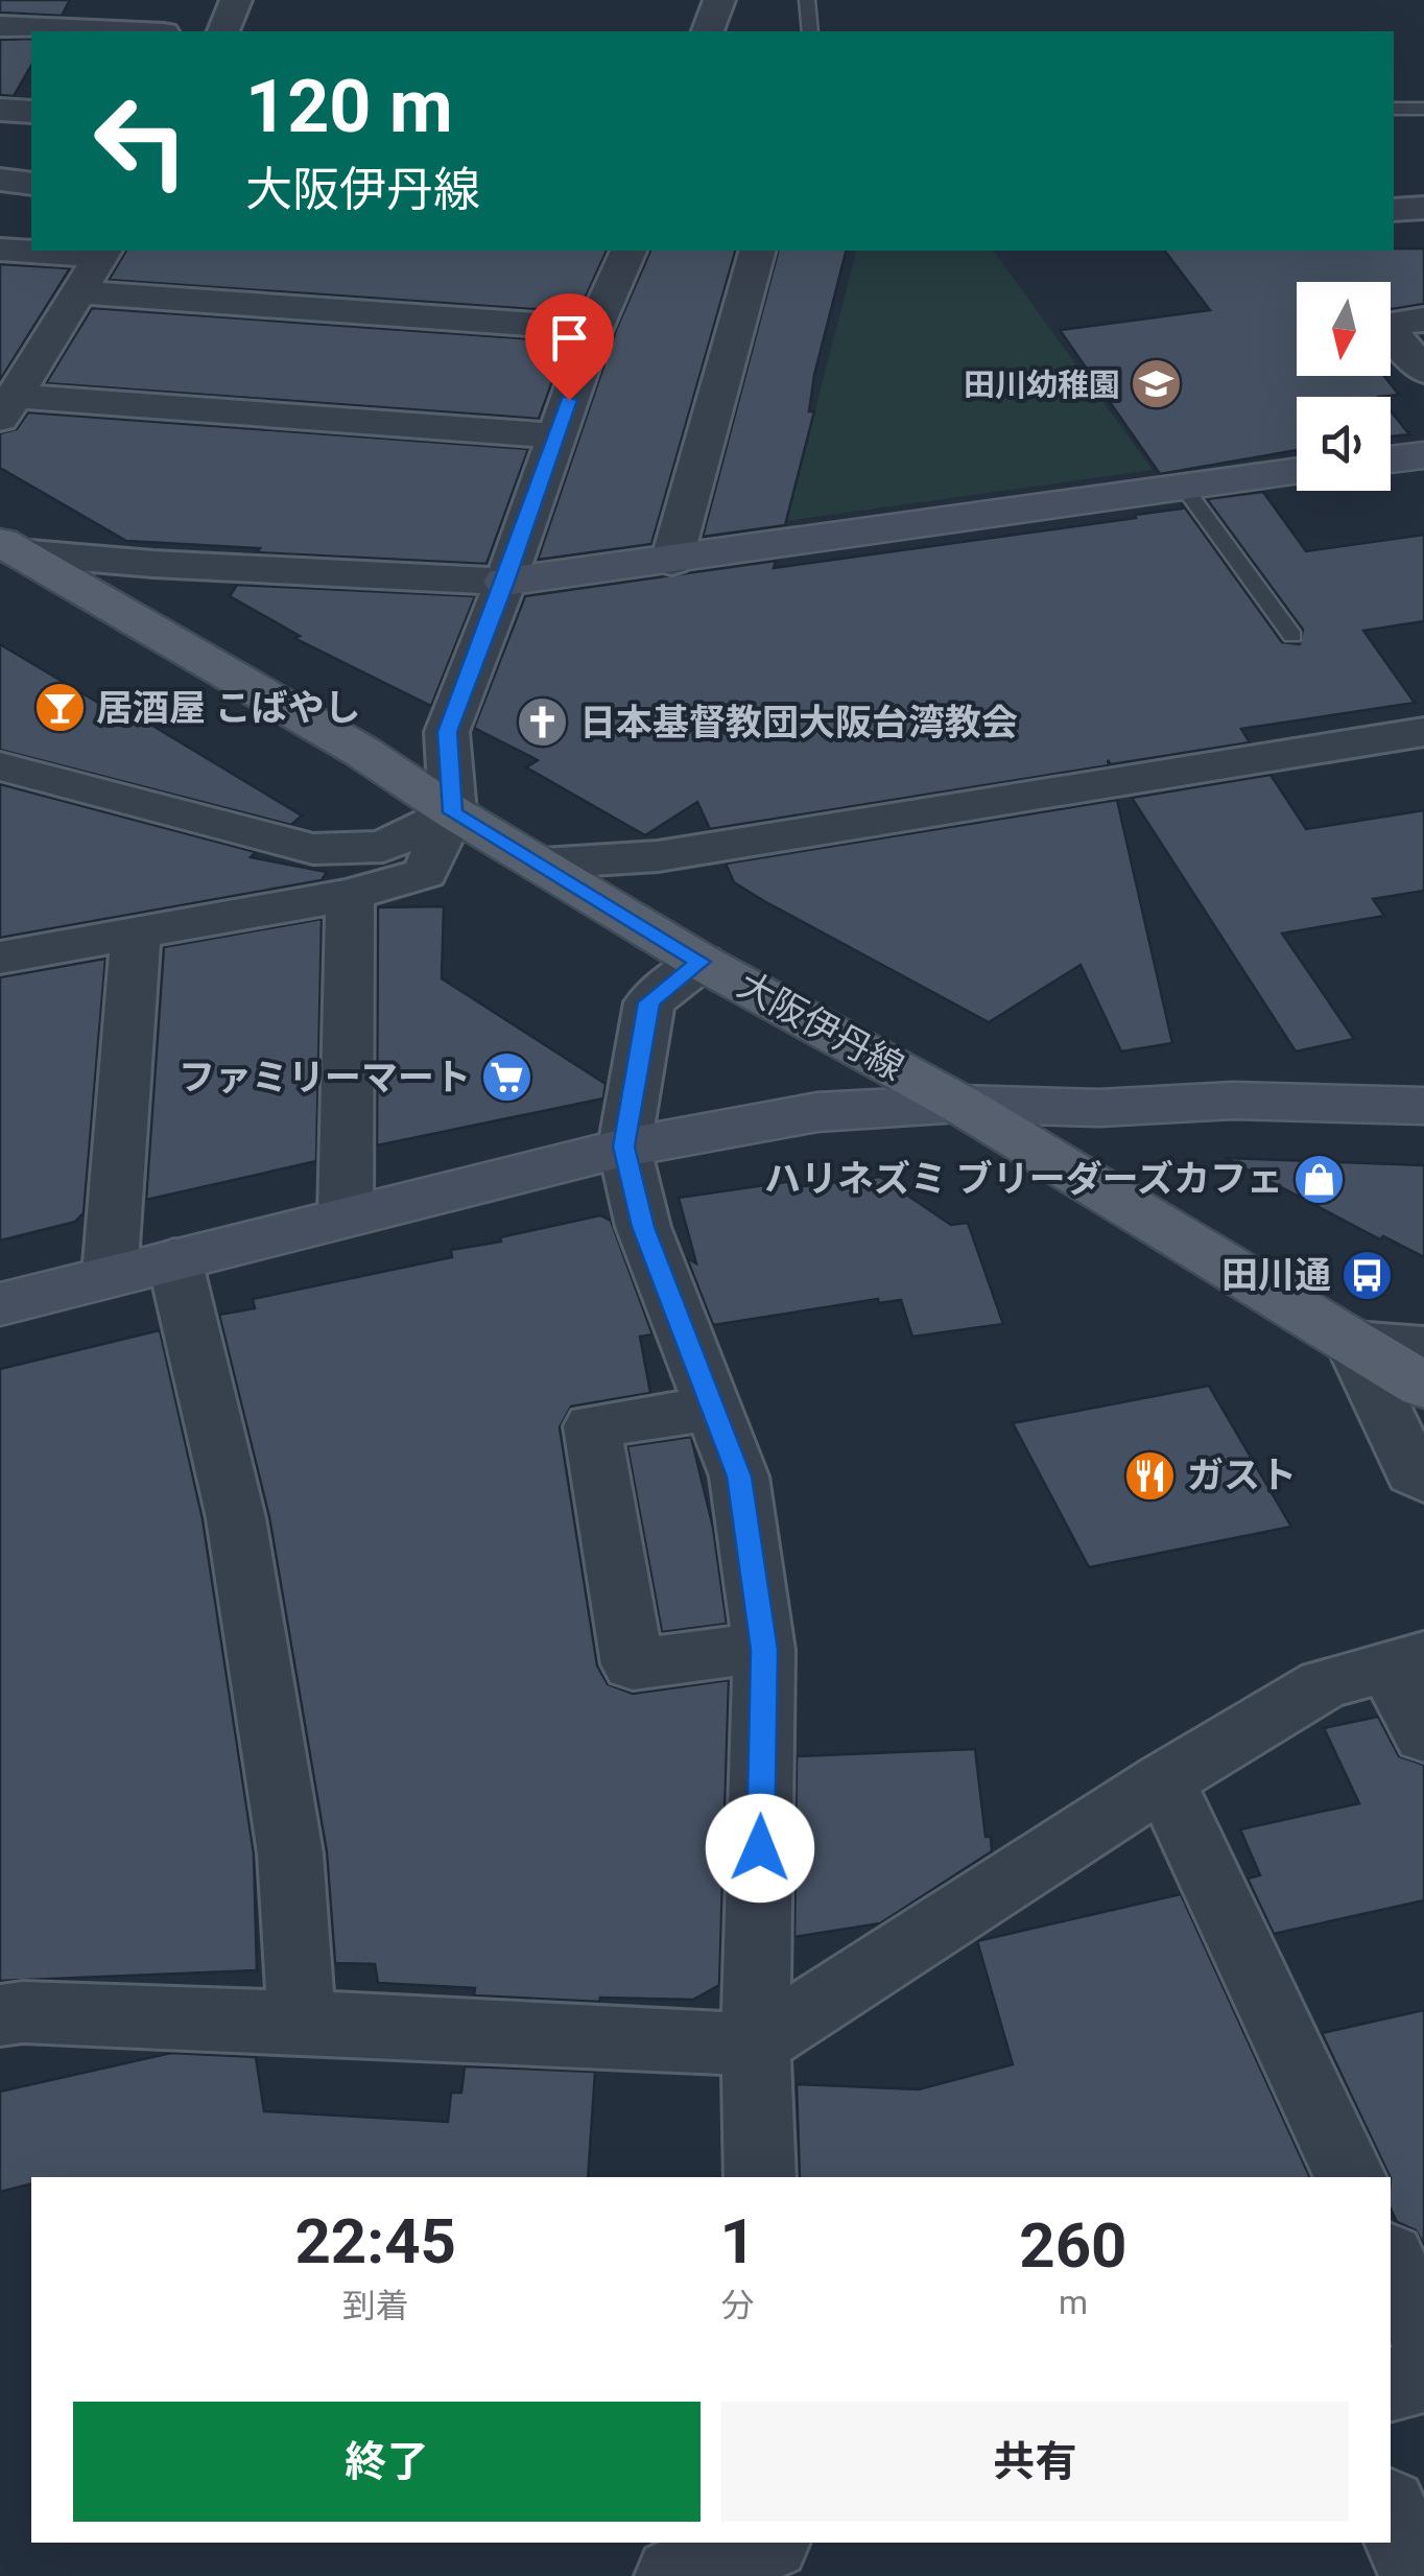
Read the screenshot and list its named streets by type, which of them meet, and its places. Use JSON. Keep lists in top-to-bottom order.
{
  "streets": {
    "main road": ["大阪伊丹線"]
  },
  "places": {
    "school or university": ["田川幼稚園"],
    "bar": ["居酒屋 こばやし"],
    "church": ["日本基督教団大阪台湾教会"],
    "supermarket": ["ファミリーマート"],
    "shop": ["ハリネズミ ブリーダーズカフェ"],
    "bus stop": ["田川通"],
    "restaurant": ["ガスト"]
  },
  "north": "bottom",
  "page": {
    "turn": ["120 m", "大阪伊丹線"],
    "eta": [
      "22:45",
      "到着",
      "1",
      "分",
      "260",
      "m"
    ],
    "buttons": ["終了", "共有"]
  }
}
